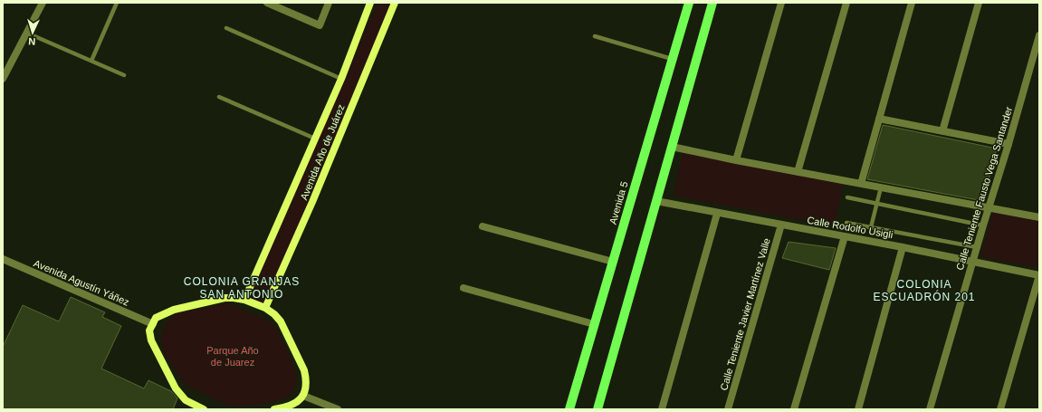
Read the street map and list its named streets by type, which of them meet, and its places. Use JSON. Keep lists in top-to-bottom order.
{
  "streets": {
    "main road": ["Avenida Año de Juárez", "Avenida 5"],
    "street": [
      "Calle Teniente Fausto Vega Santander",
      "Calle Rodolfo Usigli",
      "Avenida Agustín Yáñez",
      "Calle Teniente Javier Martínez Valle"
    ]
  },
  "crossings": [
    ["Calle Teniente Fausto Vega Santander", "Calle Rodolfo Usigli"],
    ["Calle Rodolfo Usigli", "Calle Teniente Javier Martínez Valle"]
  ],
  "districts": ["COLONIA GRANJAS SAN ANTONIO", "COLONIA ESCUADRÓN 201"],
  "parks": ["Parque Año de Juarez"],
  "north": "bottom"
}
